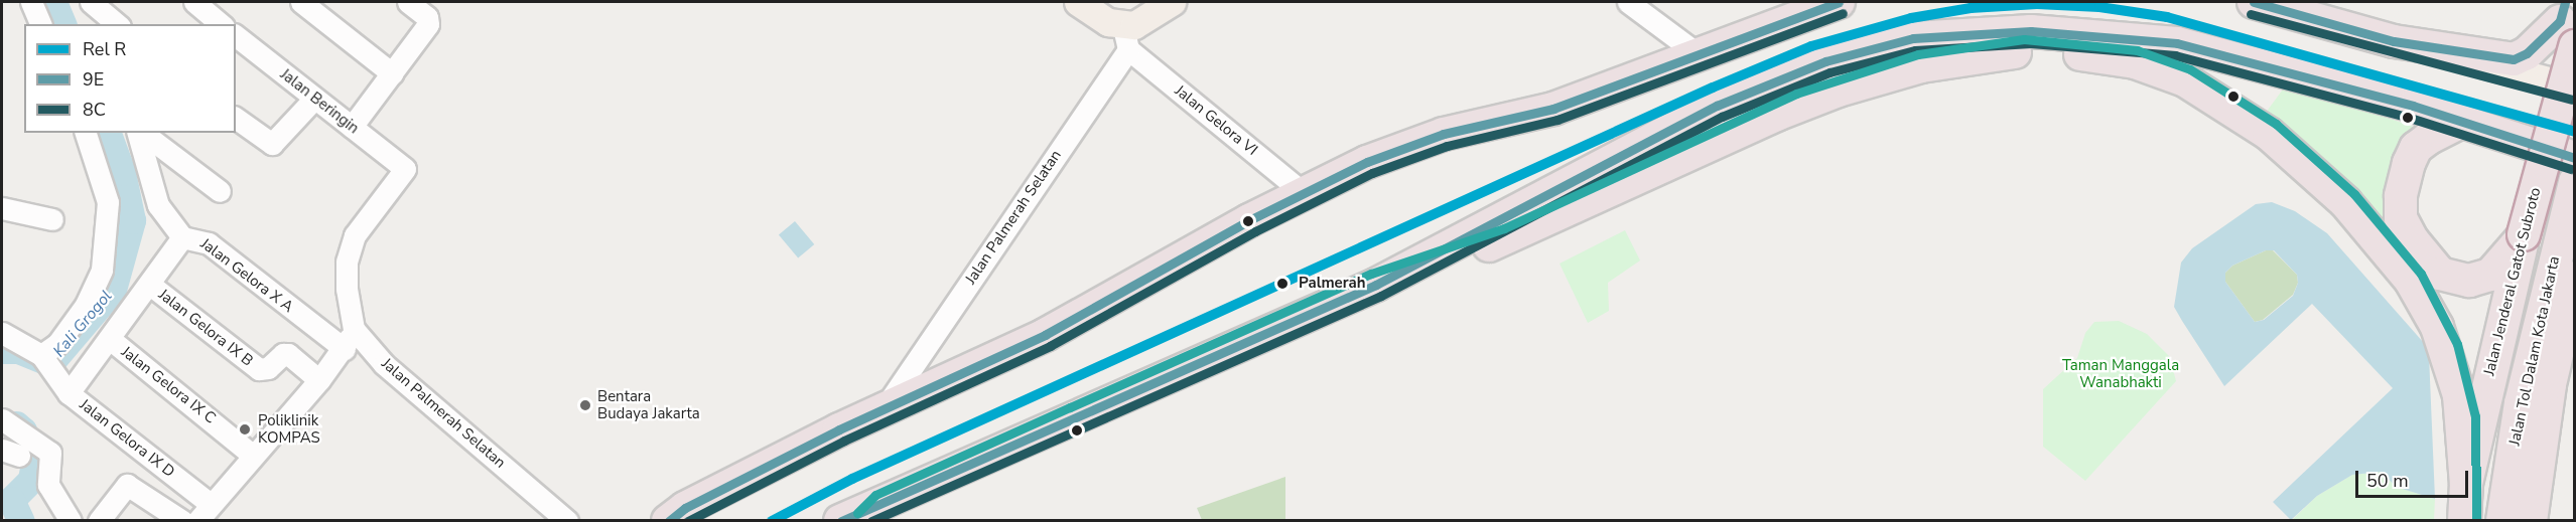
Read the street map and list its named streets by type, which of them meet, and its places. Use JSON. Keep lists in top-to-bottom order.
{
  "streets": {
    "highway": ["Jalan Jenderal Gatot Subroto", "Jalan Tol Dalam Kota Jakarta"],
    "street": [
      "Jalan Beringin",
      "Jalan Gelora VI",
      "Jalan Palmerah Selatan",
      "Jalan Gelora X A",
      "Jalan Gelora IX B",
      "Jalan Gelora IX C",
      "Jalan Gelora IX D"
    ]
  },
  "crossings": [
    ["Jalan Beringin", "Jalan Palmerah Selatan"],
    ["Jalan Gelora VI", "Jalan Palmerah Selatan"],
    ["Jalan Gelora X A", "Jalan Gelora IX D"],
    ["Jalan Gelora IX B", "Jalan Gelora IX D"],
    ["Jalan Gelora IX C", "Jalan Gelora IX D"]
  ],
  "water": ["Kali Grogol"],
  "parks": ["Taman Manggala Wanabhakti"],
  "places": ["Palmerah", "Bentara Budaya Jakarta", "Poliklinik KOMPAS"],
  "lines": ["transit line 9E", "rail line R", "transit line 8C"],
  "legend": ["Rel R", "9E", "8C"],
  "scale_bar": "50 m"
}
